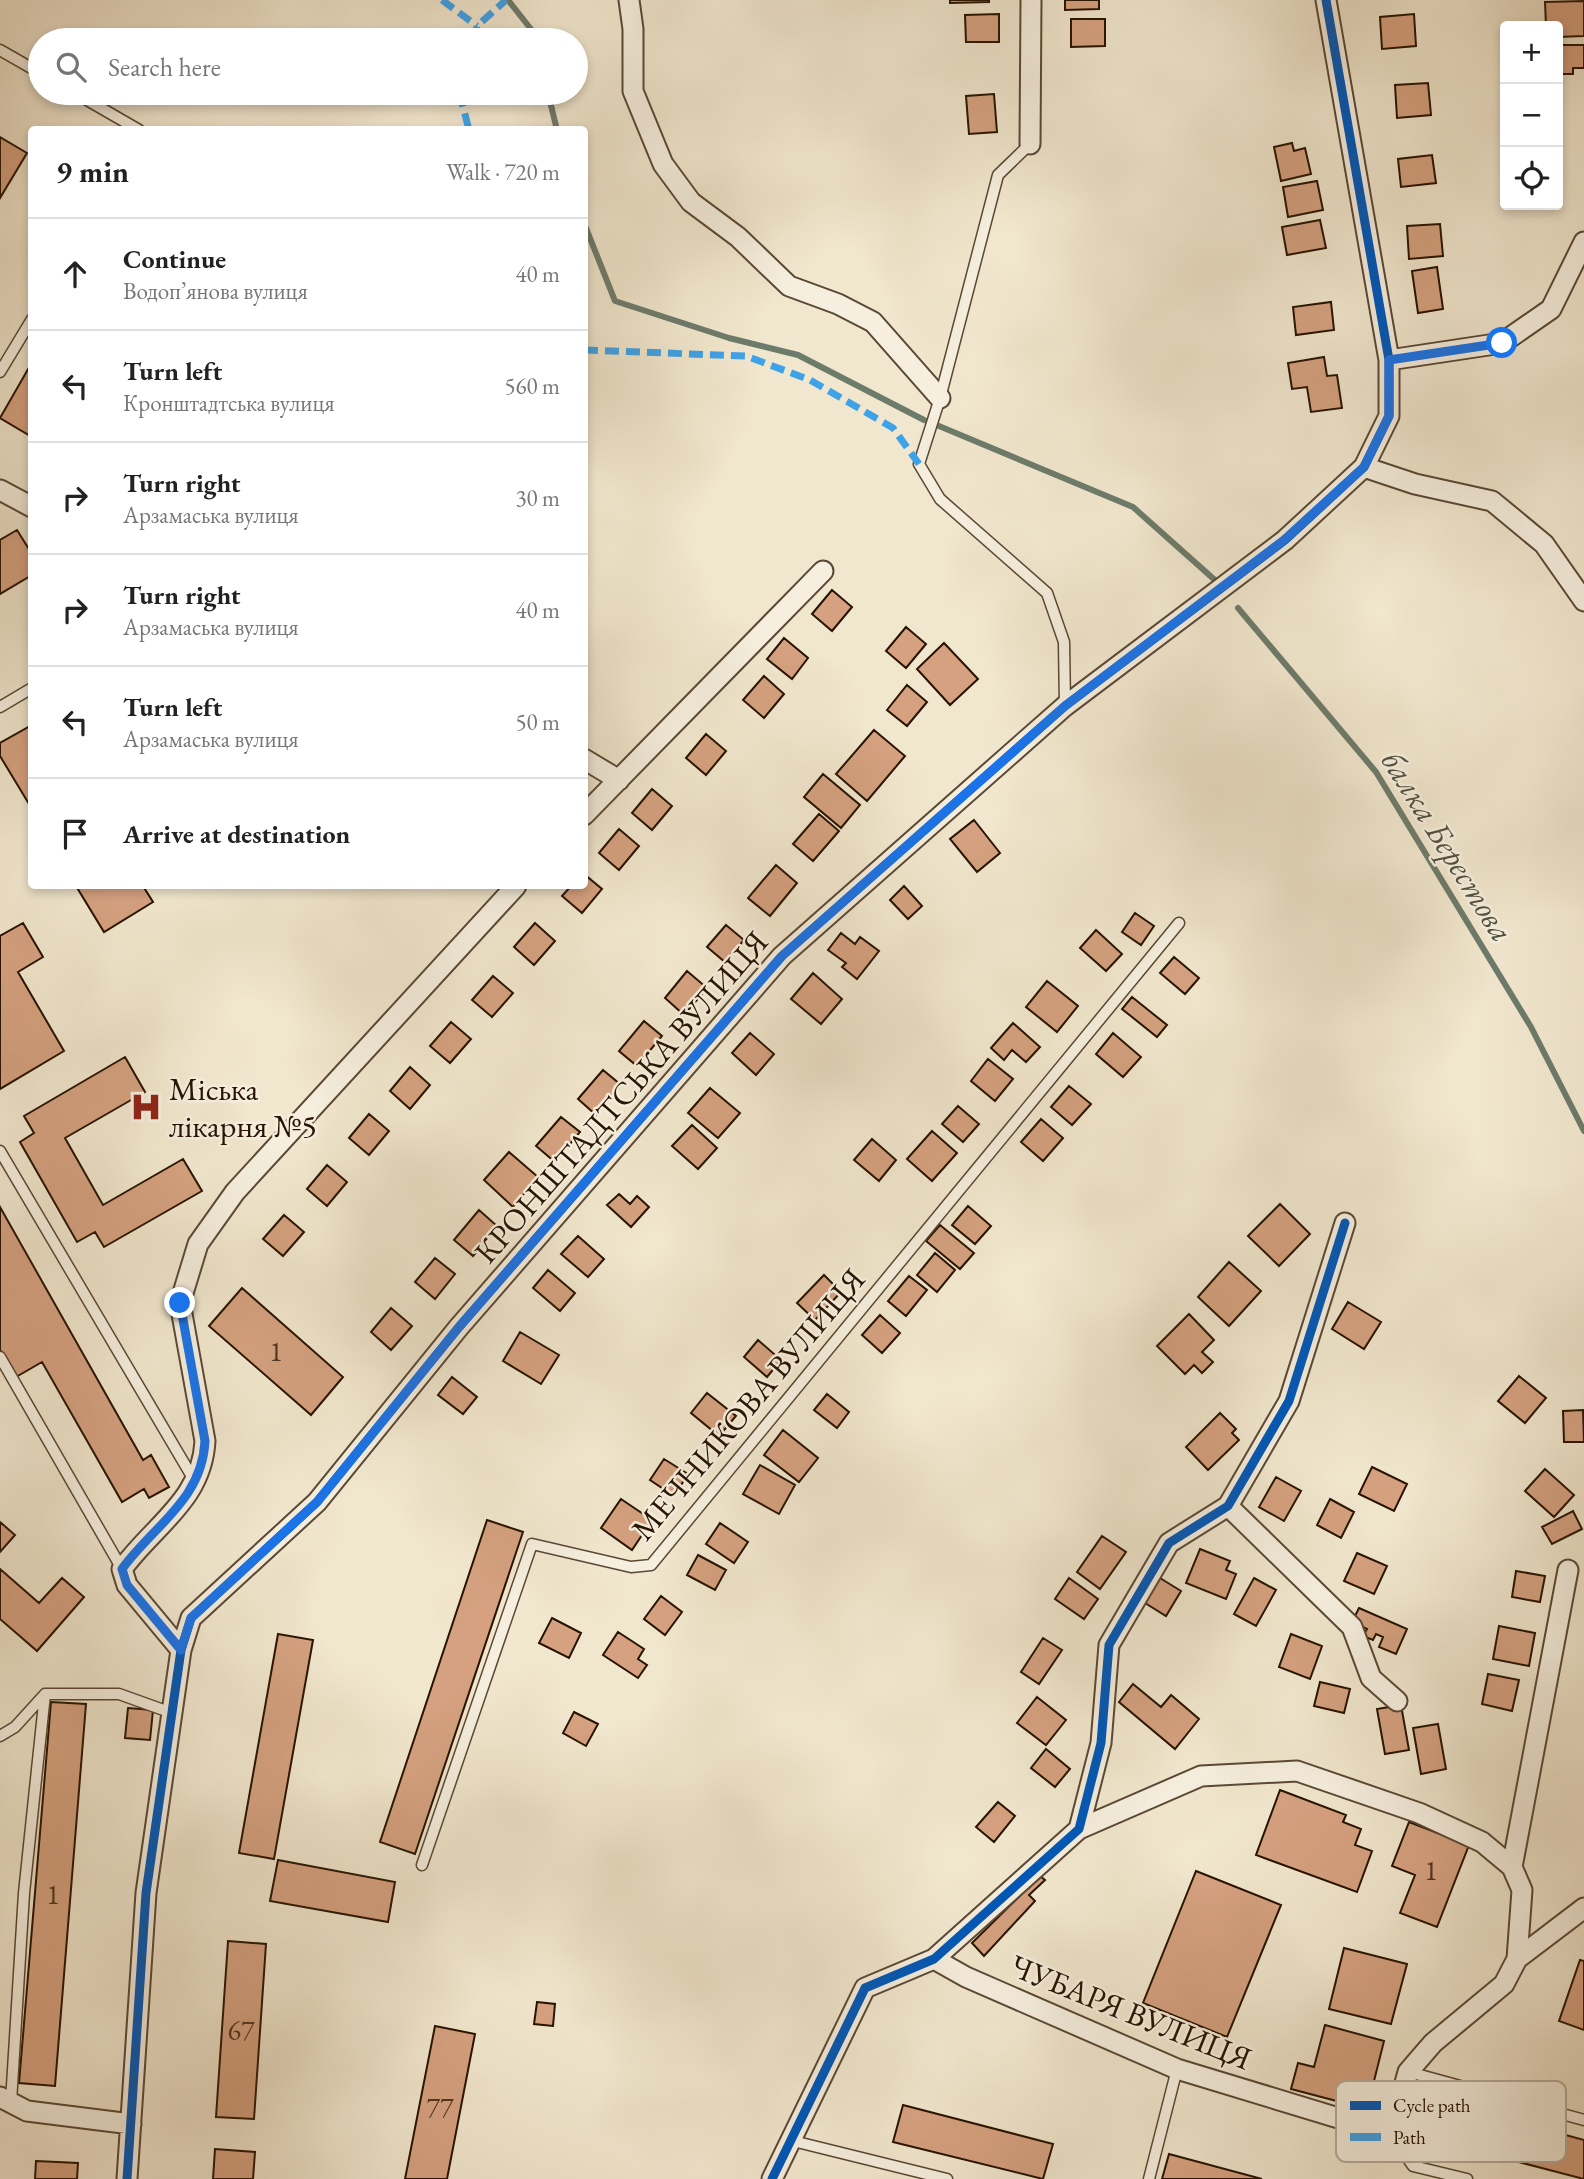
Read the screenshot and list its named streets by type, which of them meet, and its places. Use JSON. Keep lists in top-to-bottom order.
{
  "streets": {
    "street": ["КРОНШТАДТСЬКА ВУЛИЦЯ", "ЧУБАРЯ ВУЛИЦЯ"],
    "lane": ["МЕЧНИКОВА ВУЛИЦЯ"]
  },
  "water": ["балка Берестова"],
  "places": {
    "hospital": ["Міська лікарня №5"]
  },
  "house_numbers": [
    "1",
    "1",
    "1",
    "67",
    "77"
  ],
  "legend": ["Cycle path", "Path"],
  "page": {
    "map_buttons": ["+", "−"],
    "search": "Search here",
    "heading": ["9 min", "Walk · 720 m"],
    "list": [
      ["Continue", "Водоп’янова вулиця", "40 m"],
      ["Turn left", "Кронштадтська вулиця", "560 m"],
      ["Turn right", "Арзамаська вулиця", "30 m"],
      ["Turn right", "Арзамаська вулиця", "40 m"],
      ["Turn left", "Арзамаська вулиця", "50 m"],
      "Arrive at destination"
    ]
  }
}
